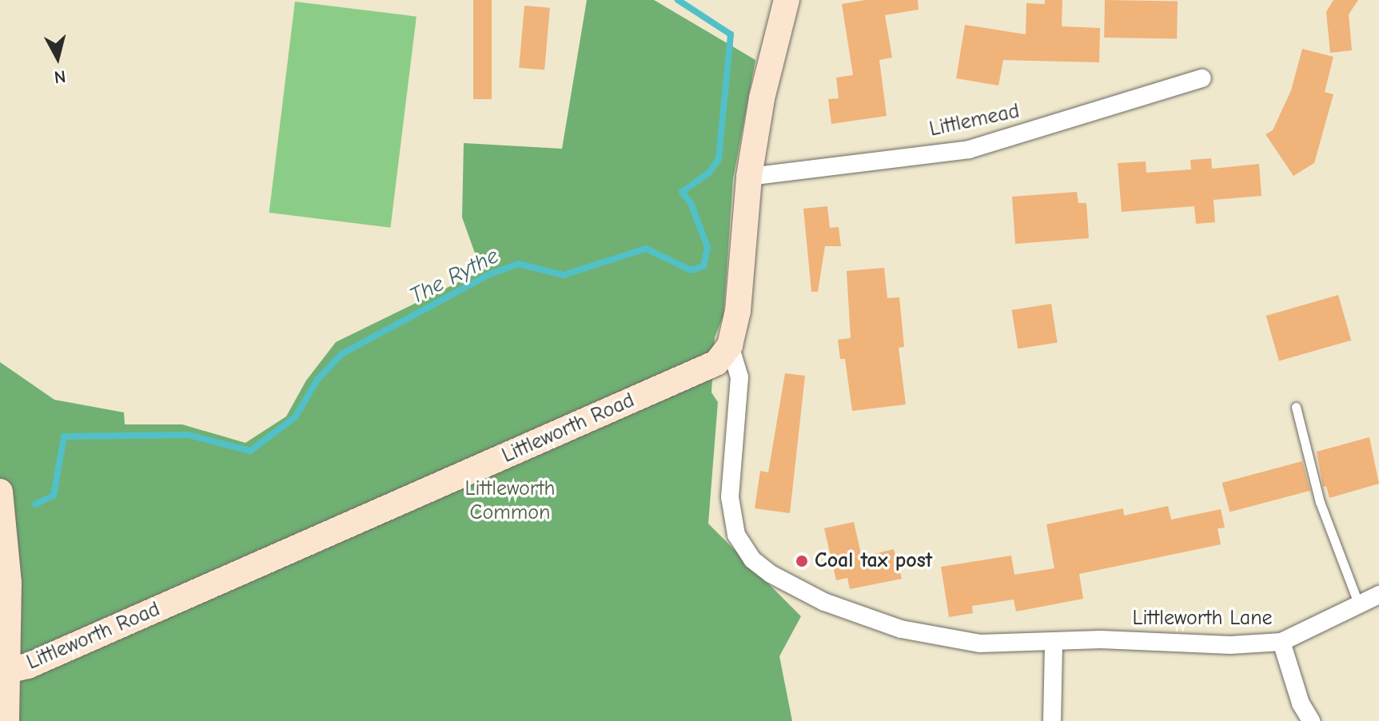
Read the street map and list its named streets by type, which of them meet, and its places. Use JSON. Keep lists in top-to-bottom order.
{
  "streets": {
    "street": ["Littlemead", "Littleworth Road", "Littleworth Lane"]
  },
  "crossings": [
    ["Littleworth Road", "Littleworth Lane"]
  ],
  "water": ["The Rythe"],
  "parks": ["Littleworth Common"],
  "places": ["Coal tax post"],
  "north": "bottom"
}
